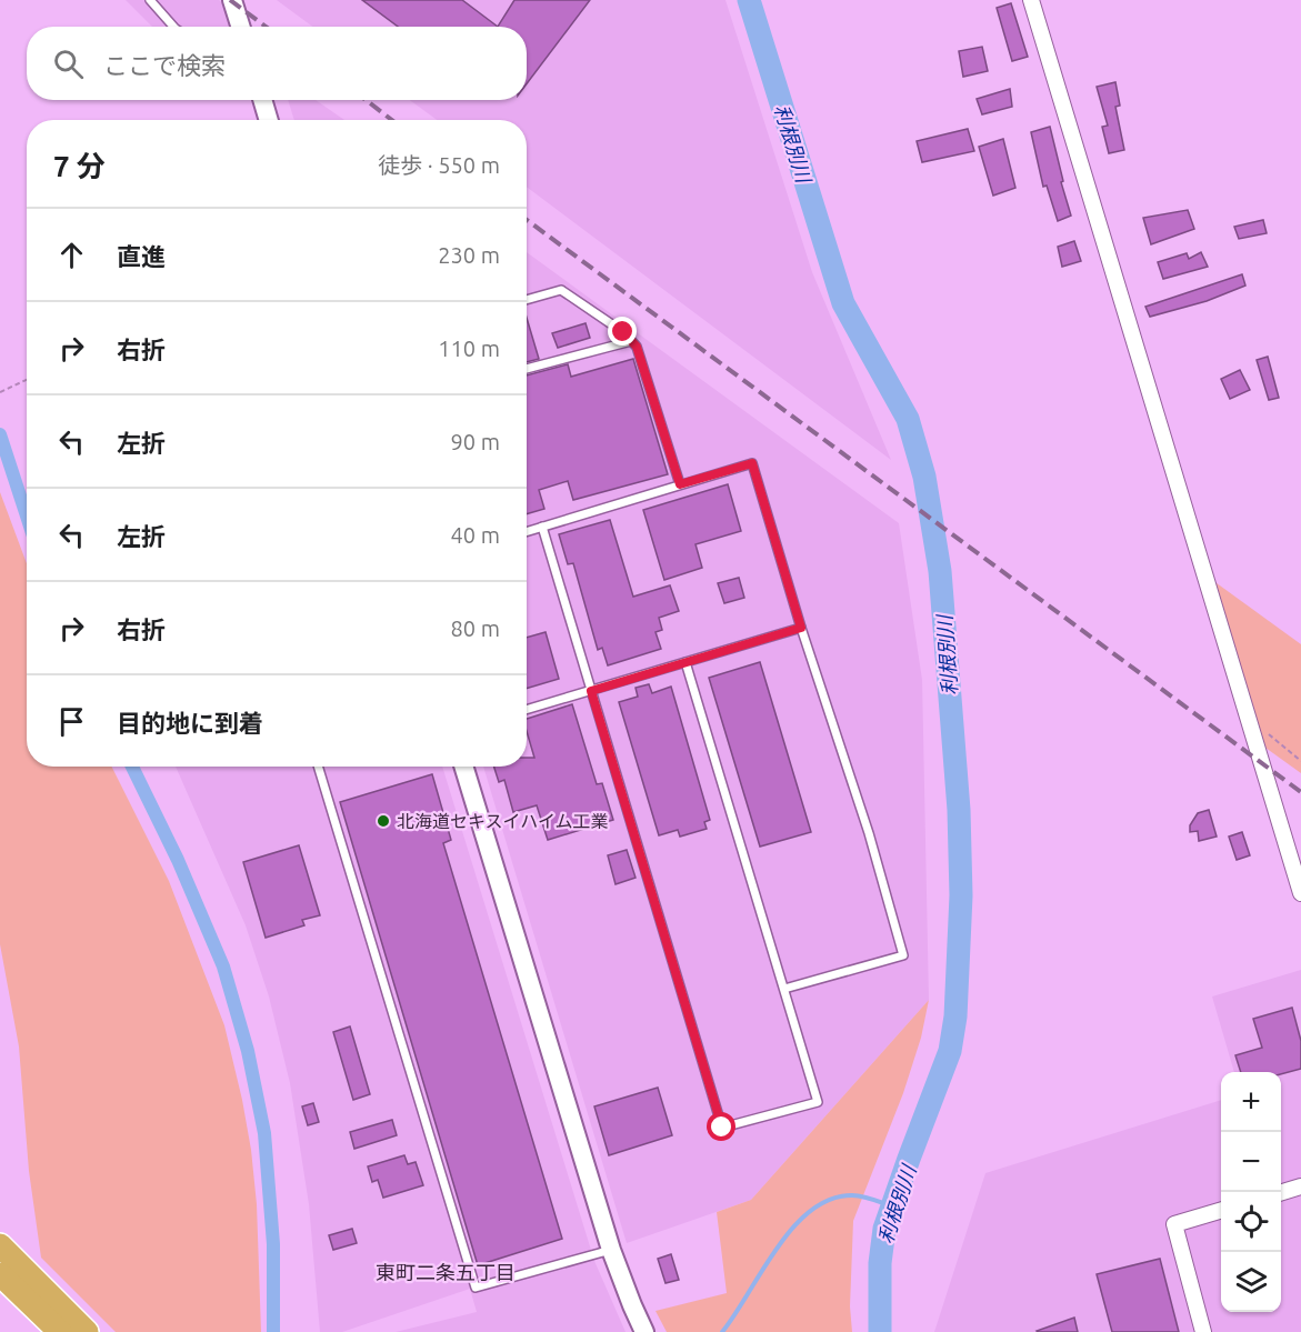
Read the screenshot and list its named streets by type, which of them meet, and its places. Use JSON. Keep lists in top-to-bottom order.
{
  "districts": ["東町二条五丁目"],
  "water": ["利根別川"],
  "places": ["北海道セキスイハイム工業"],
  "page": {
    "search": "ここで検索",
    "heading": ["7 分", "徒歩 · 550 m"],
    "list": [
      ["直進", "230 m"],
      ["右折", "110 m"],
      ["左折", "90 m"],
      ["左折", "40 m"],
      ["右折", "80 m"],
      "目的地に到着"
    ],
    "map_buttons": ["+", "−"]
  }
}
